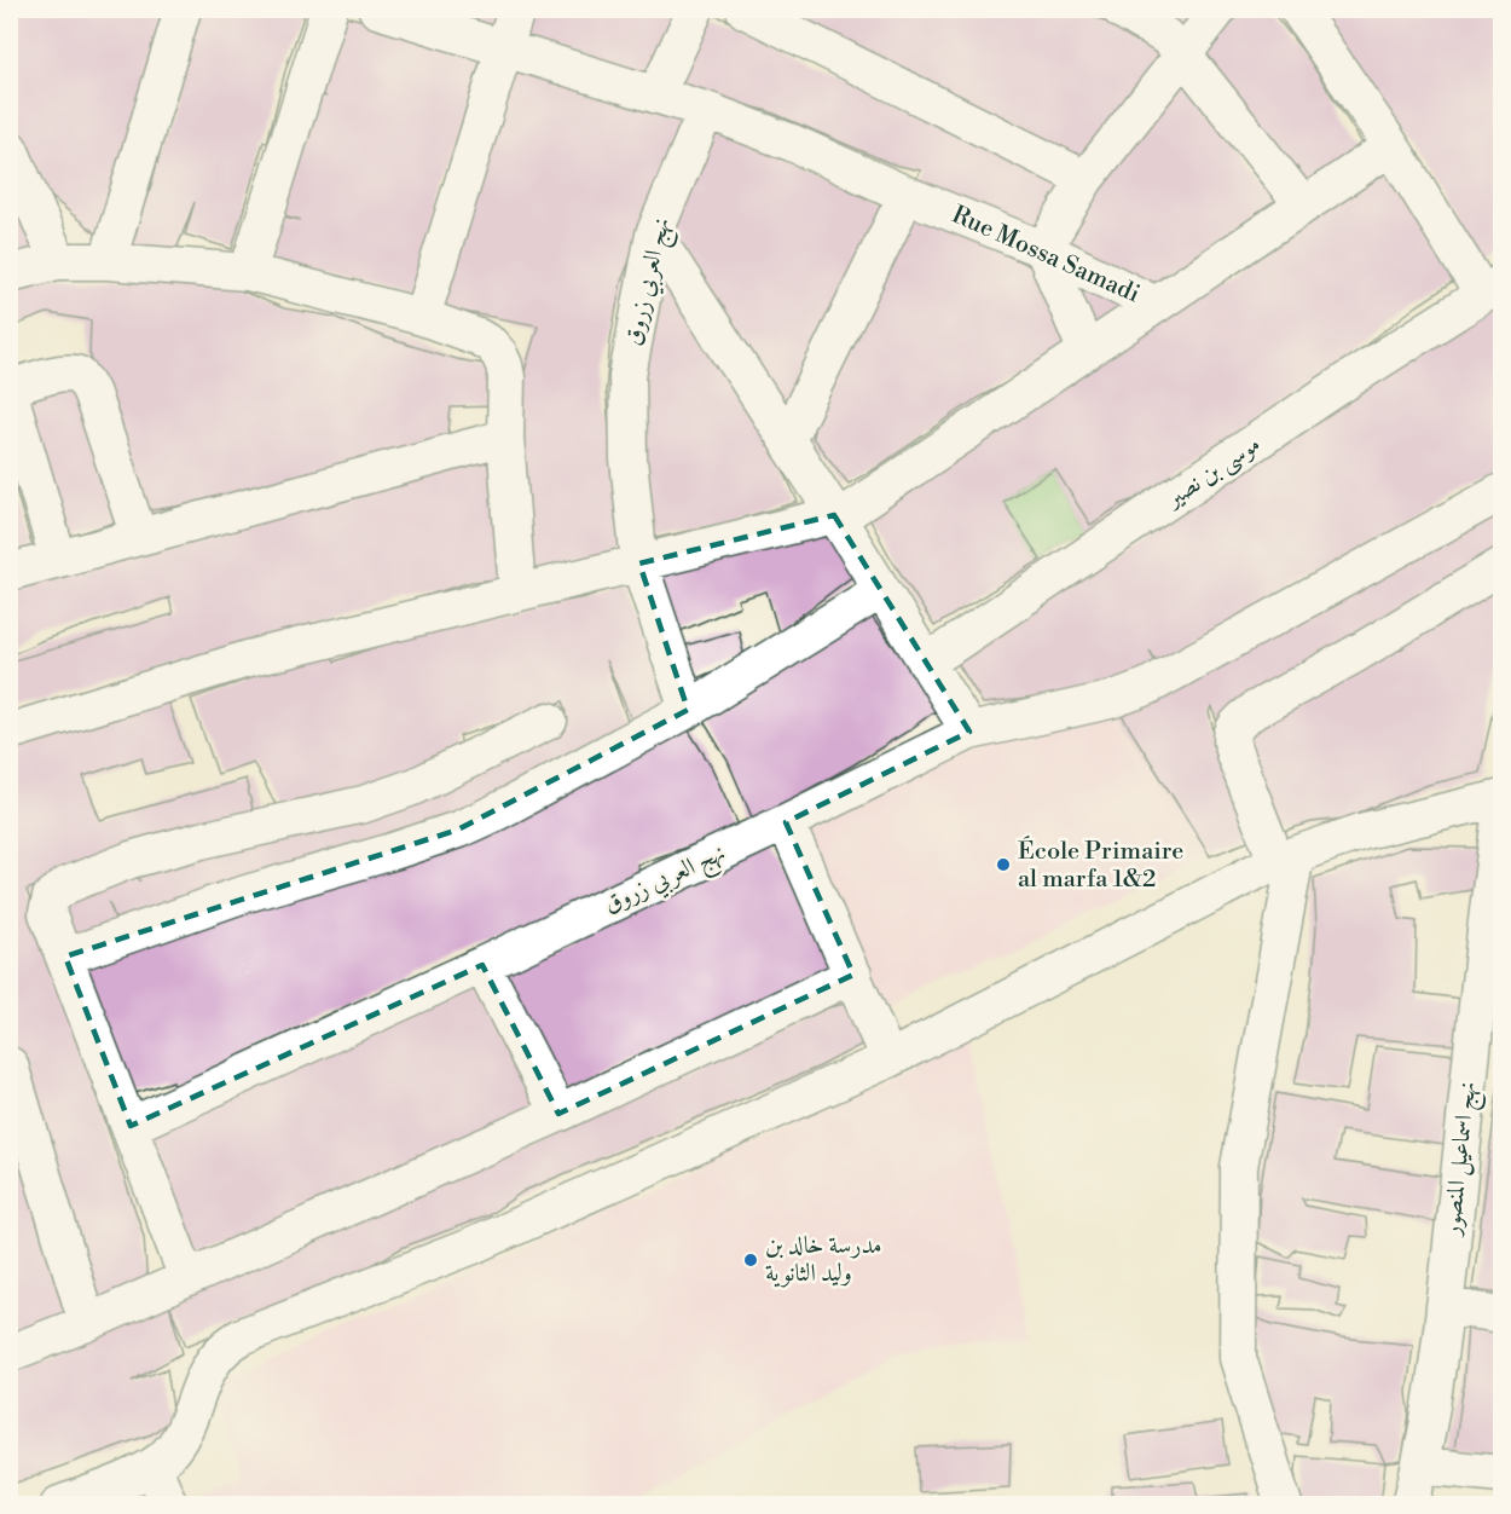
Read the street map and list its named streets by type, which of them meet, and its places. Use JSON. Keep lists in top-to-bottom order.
{
  "streets": {
    "street": [
      "Rue Mossa Samadi",
      "نهج العربي زروق",
      "موسى بن نصير",
      "نهج اسماعيل المنصور"
    ]
  },
  "crossings": [
    ["Rue Mossa Samadi", "نهج العربي زروق"]
  ],
  "places": ["École Primaire al marfa 1&2", "مدرسة خالد بن وليد الثانوية"]
}
